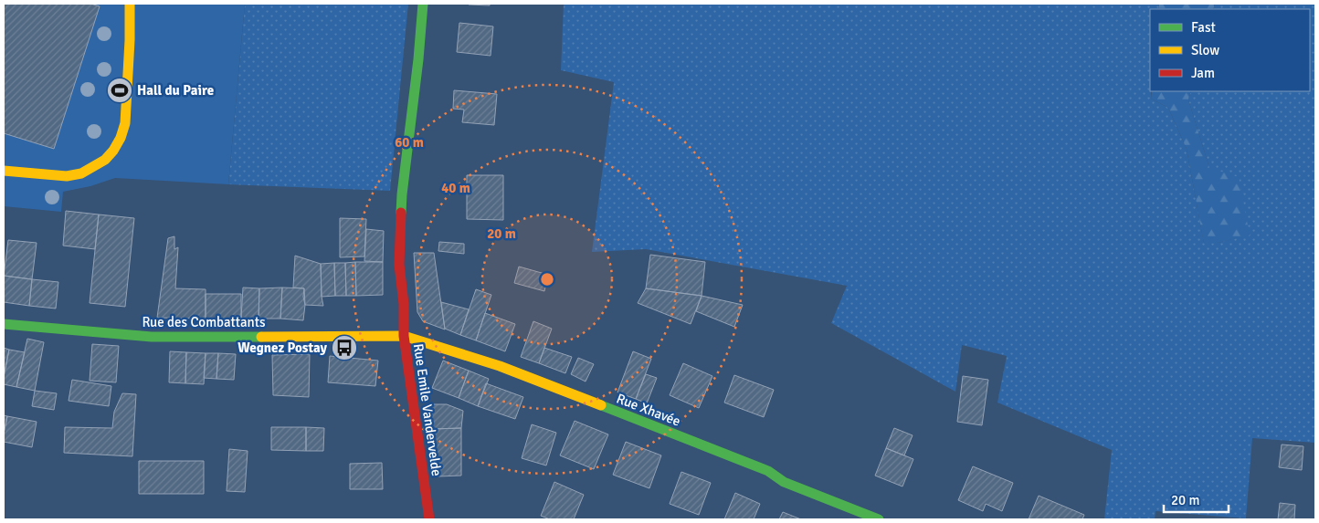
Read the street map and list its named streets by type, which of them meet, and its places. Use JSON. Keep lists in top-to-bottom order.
{
  "streets": {
    "street": ["Rue des Combattants", "Rue Emile Vandervelde", "Rue Xhavée"]
  },
  "crossings": [
    ["Rue des Combattants", "Rue Emile Vandervelde"],
    ["Rue des Combattants", "Rue Xhavée"],
    ["Rue Emile Vandervelde", "Rue Xhavée"]
  ],
  "places": {
    "sports": ["Hall du Paire"],
    "bus stop": ["Wegnez Postay"]
  },
  "legend": ["Fast", "Slow", "Jam"],
  "scale_bar": "20 m",
  "rings": ["60 m", "40 m", "20 m"]
}
